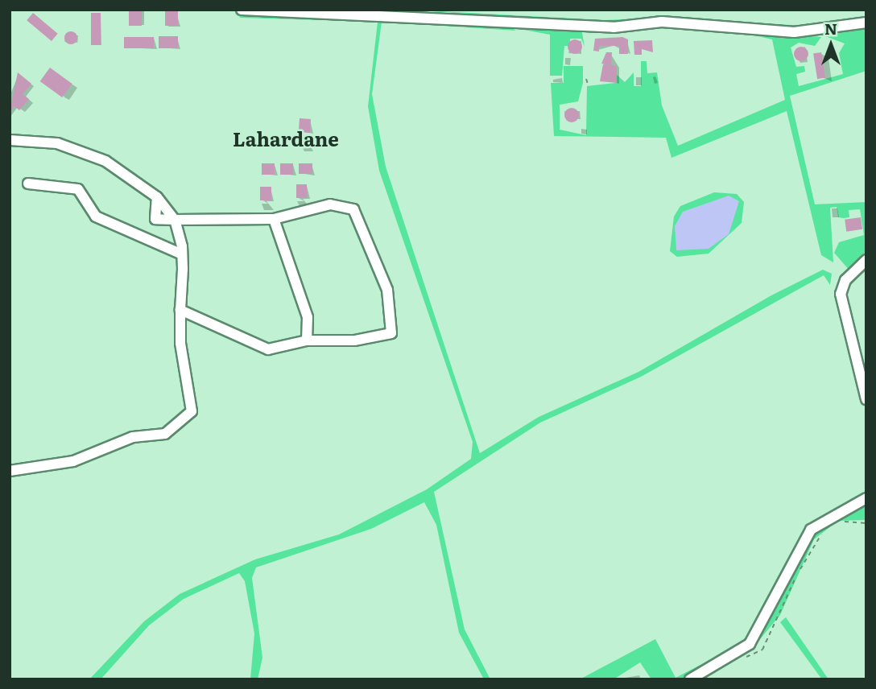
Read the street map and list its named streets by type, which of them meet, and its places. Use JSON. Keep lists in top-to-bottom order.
{
  "districts": ["Lahardane"],
  "north": "top"
}
